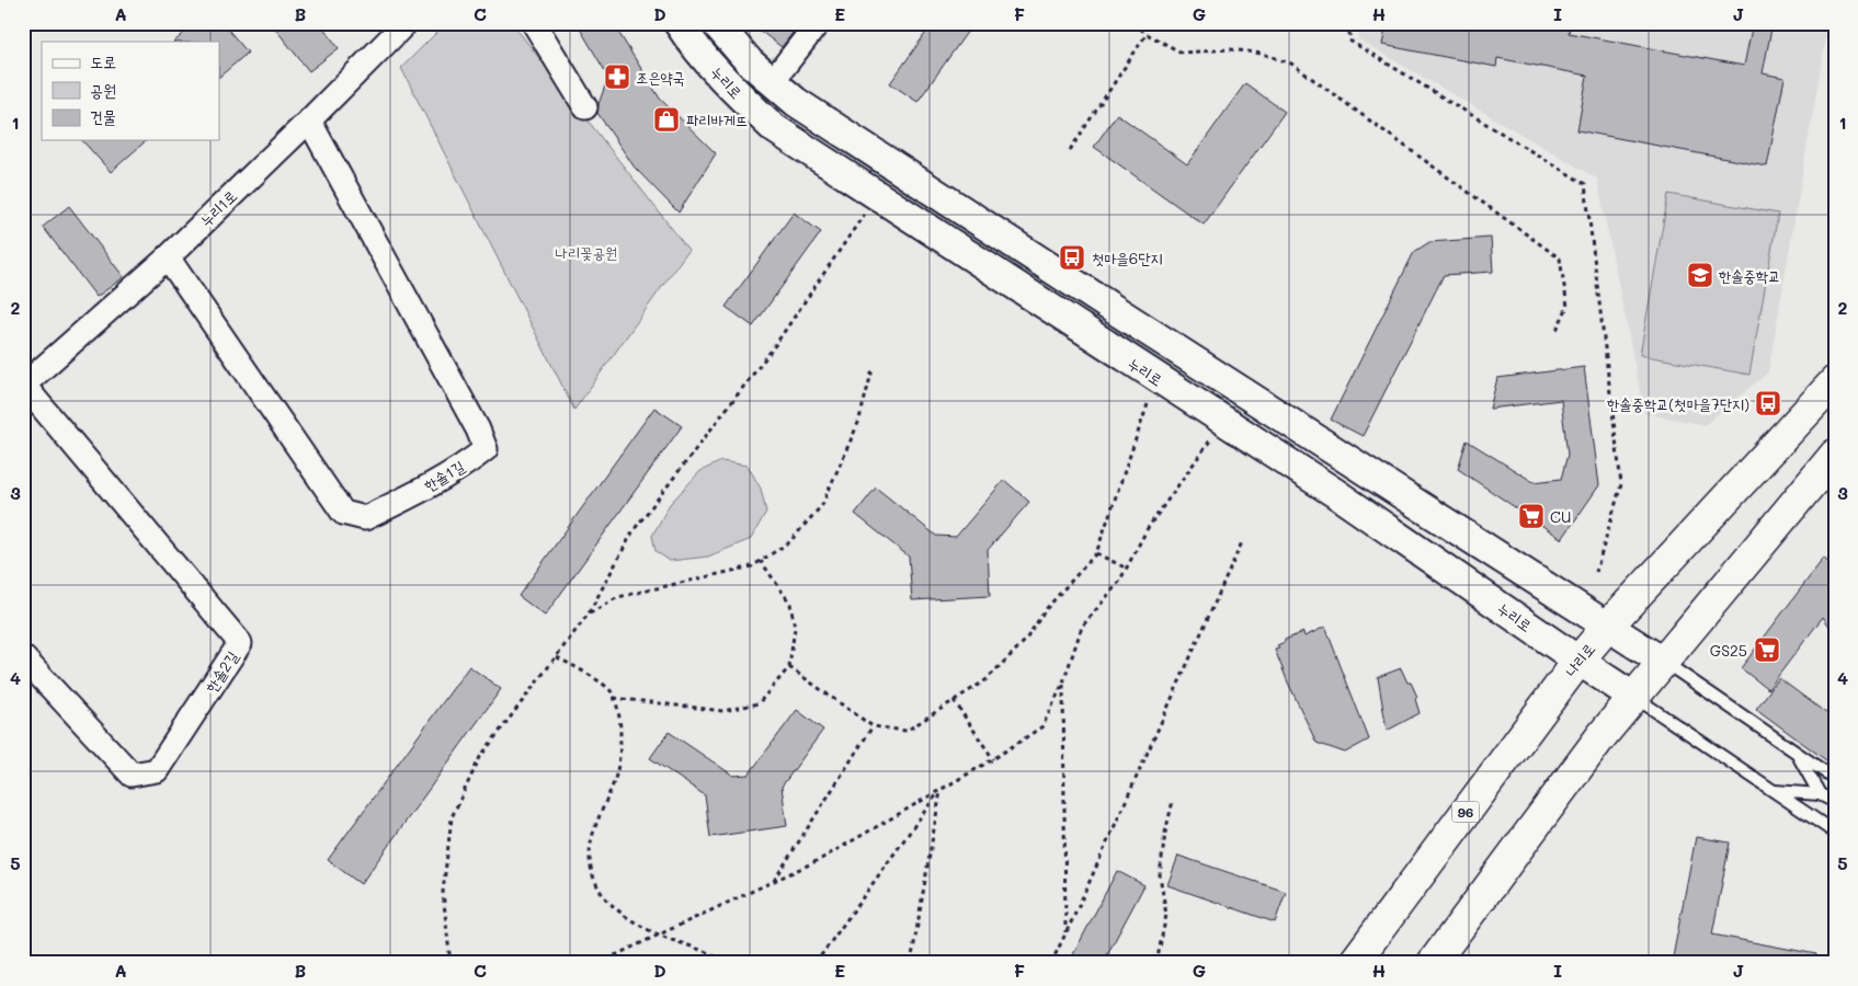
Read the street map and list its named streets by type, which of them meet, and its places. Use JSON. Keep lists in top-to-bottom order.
{
  "streets": {
    "main road": ["나리로", "96"],
    "street": [
      "누리로",
      "누리1로",
      "한솔1길",
      "한솔2길"
    ]
  },
  "crossings": [
    ["누리로", "나리로"],
    ["누리1로", "한솔1길"],
    ["누리1로", "한솔2길"]
  ],
  "parks": ["나리꽃공원"],
  "places": {
    "pharmacy": ["조은약국"],
    "shop": ["파리바게뜨"],
    "bus stop": ["첫마을6단지", "한솔중학교(첫마을7단지)"],
    "school or university": ["한솔중학교"],
    "supermarket": ["CU", "GS25"]
  },
  "legend": ["도로", "공원", "건물"],
  "grid": {
    "columns": [
      "A",
      "B",
      "C",
      "D",
      "E",
      "F",
      "G",
      "H",
      "I",
      "J"
    ],
    "rows": [
      "1",
      "2",
      "3",
      "4",
      "5"
    ]
  }
}
